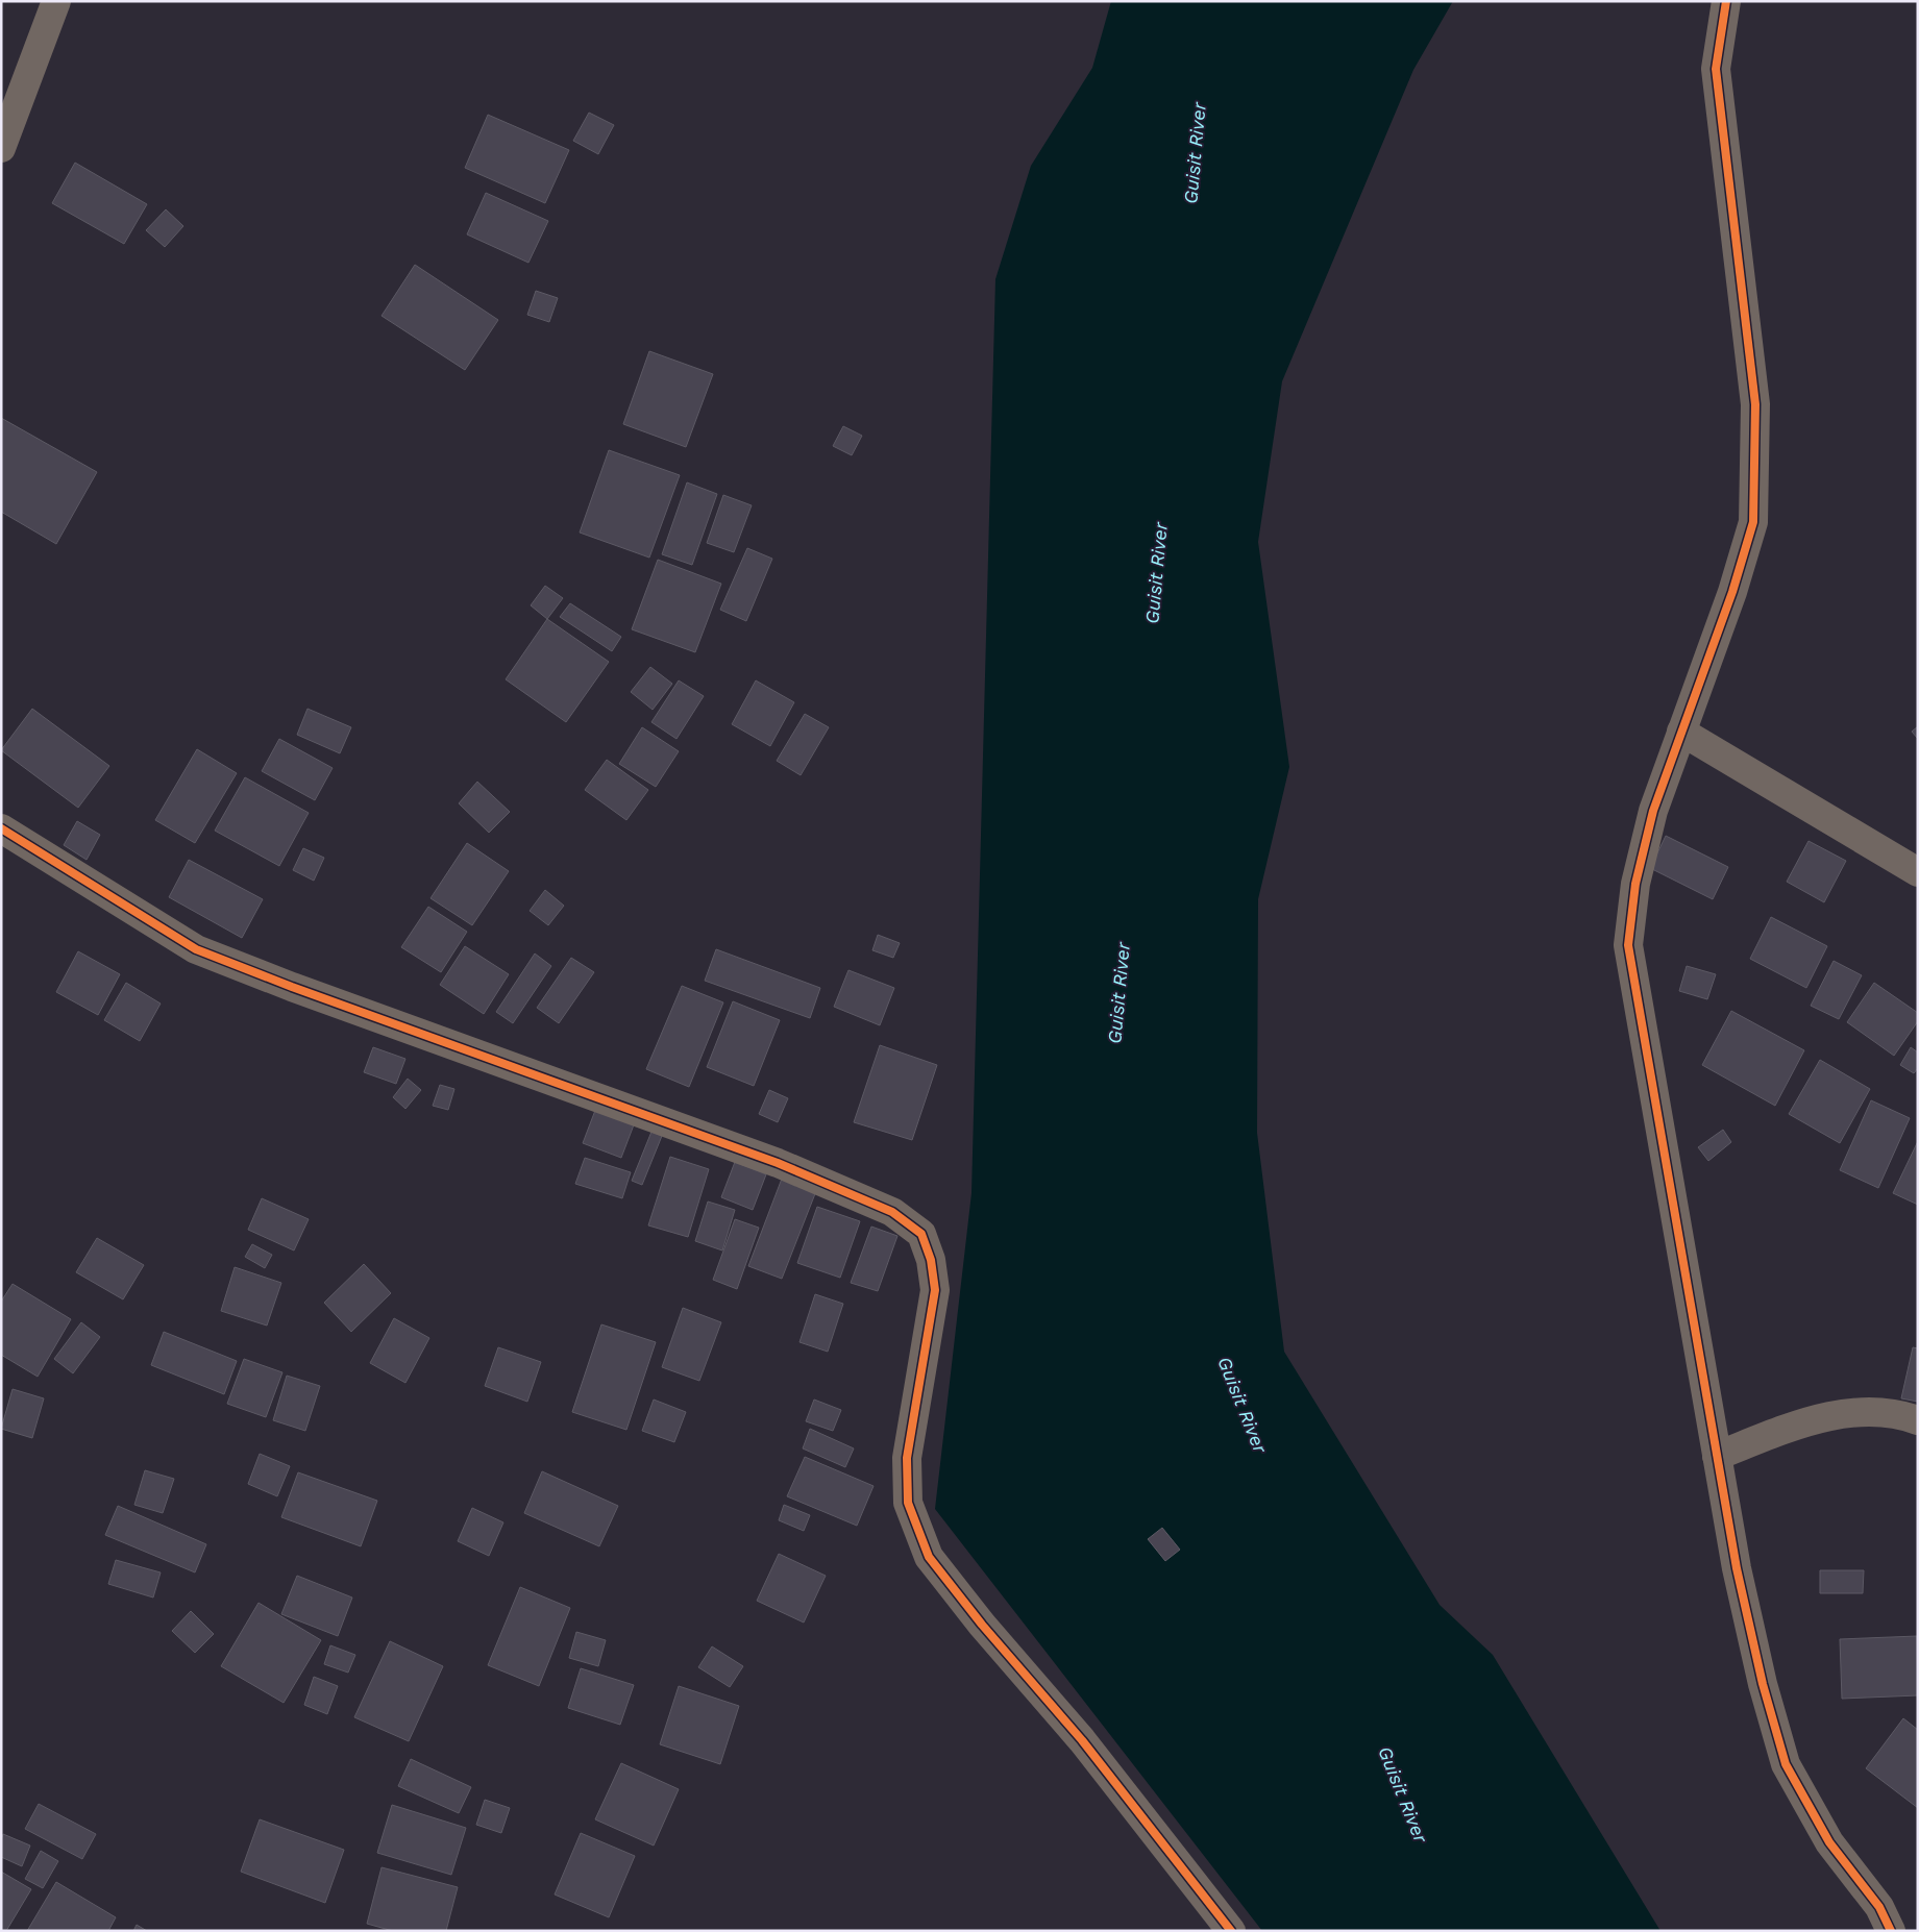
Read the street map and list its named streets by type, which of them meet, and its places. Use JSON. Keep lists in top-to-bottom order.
{
  "water": ["Guisit River"]
}
